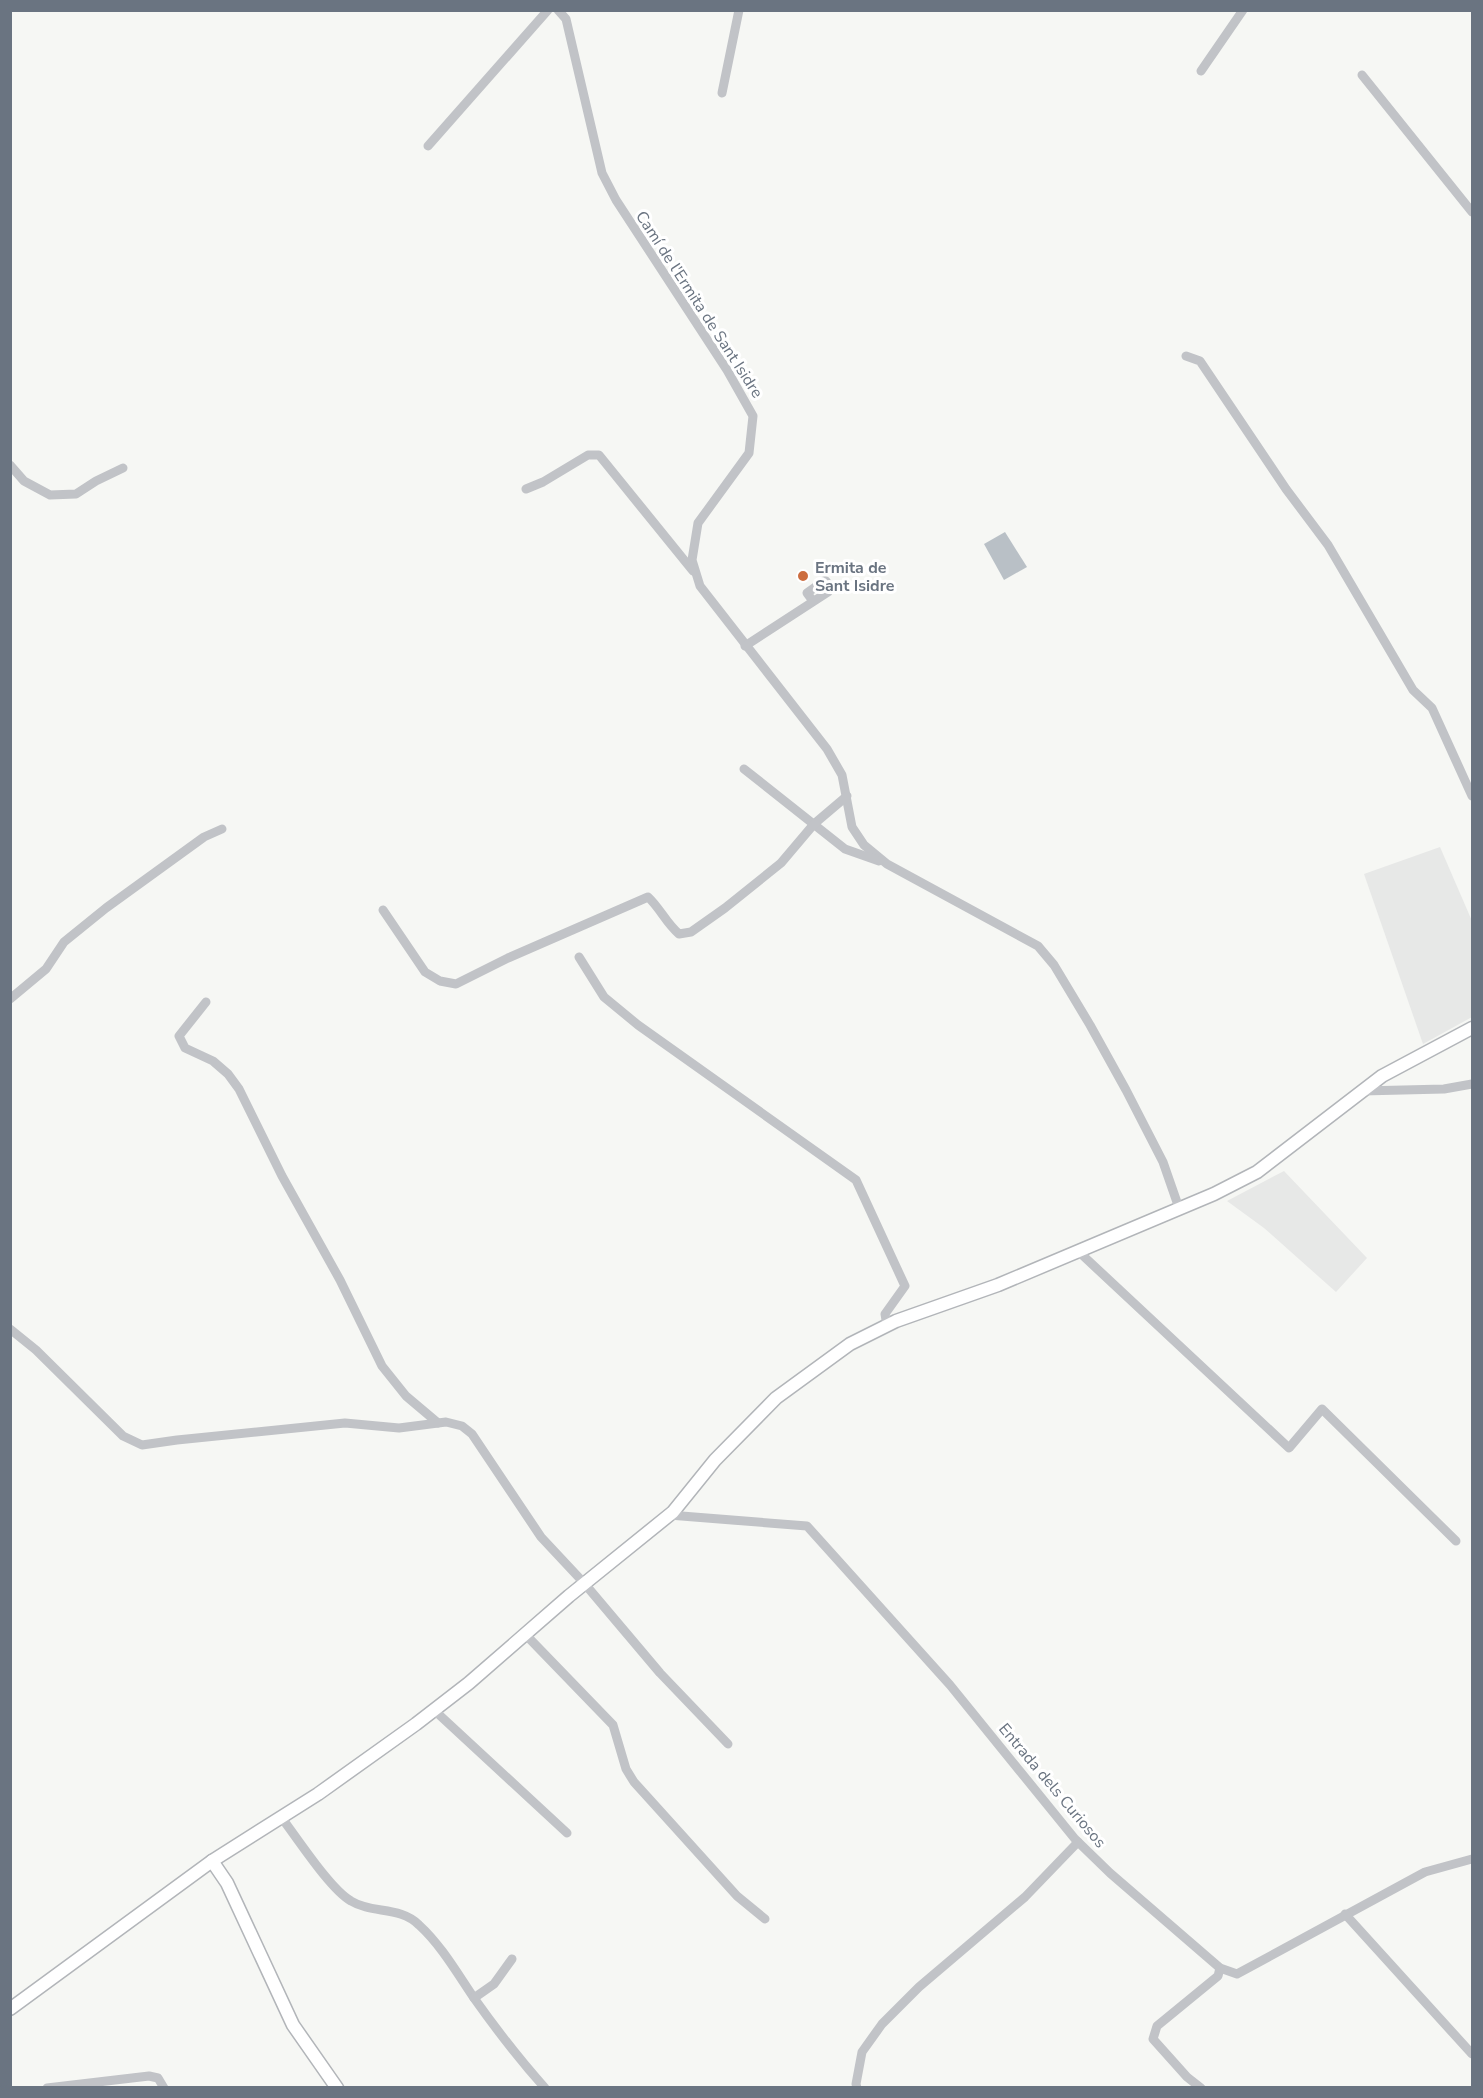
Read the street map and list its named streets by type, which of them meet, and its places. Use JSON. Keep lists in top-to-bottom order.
{
  "streets": {
    "street": ["Camí de l'Ermita de Sant Isidre", "Entrada dels Curiosos"]
  },
  "places": ["Ermita de Sant Isidre"]
}
